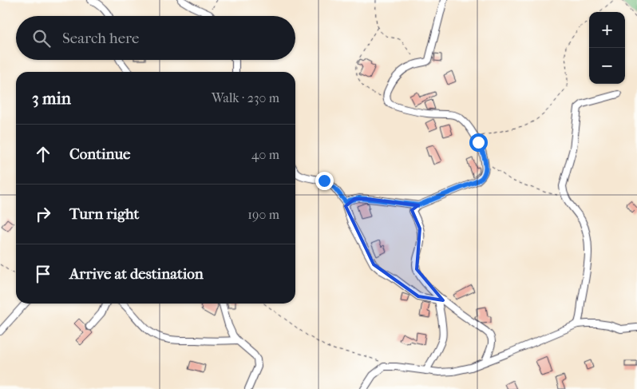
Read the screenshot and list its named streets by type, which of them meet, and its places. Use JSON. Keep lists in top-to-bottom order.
{
  "page": {
    "map_buttons": ["+", "−"],
    "search": "Search here",
    "heading": ["3 min", "Walk · 230 m"],
    "list": [
      ["Continue", "40 m"],
      ["Turn right", "190 m"],
      "Arrive at destination"
    ]
  }
}
